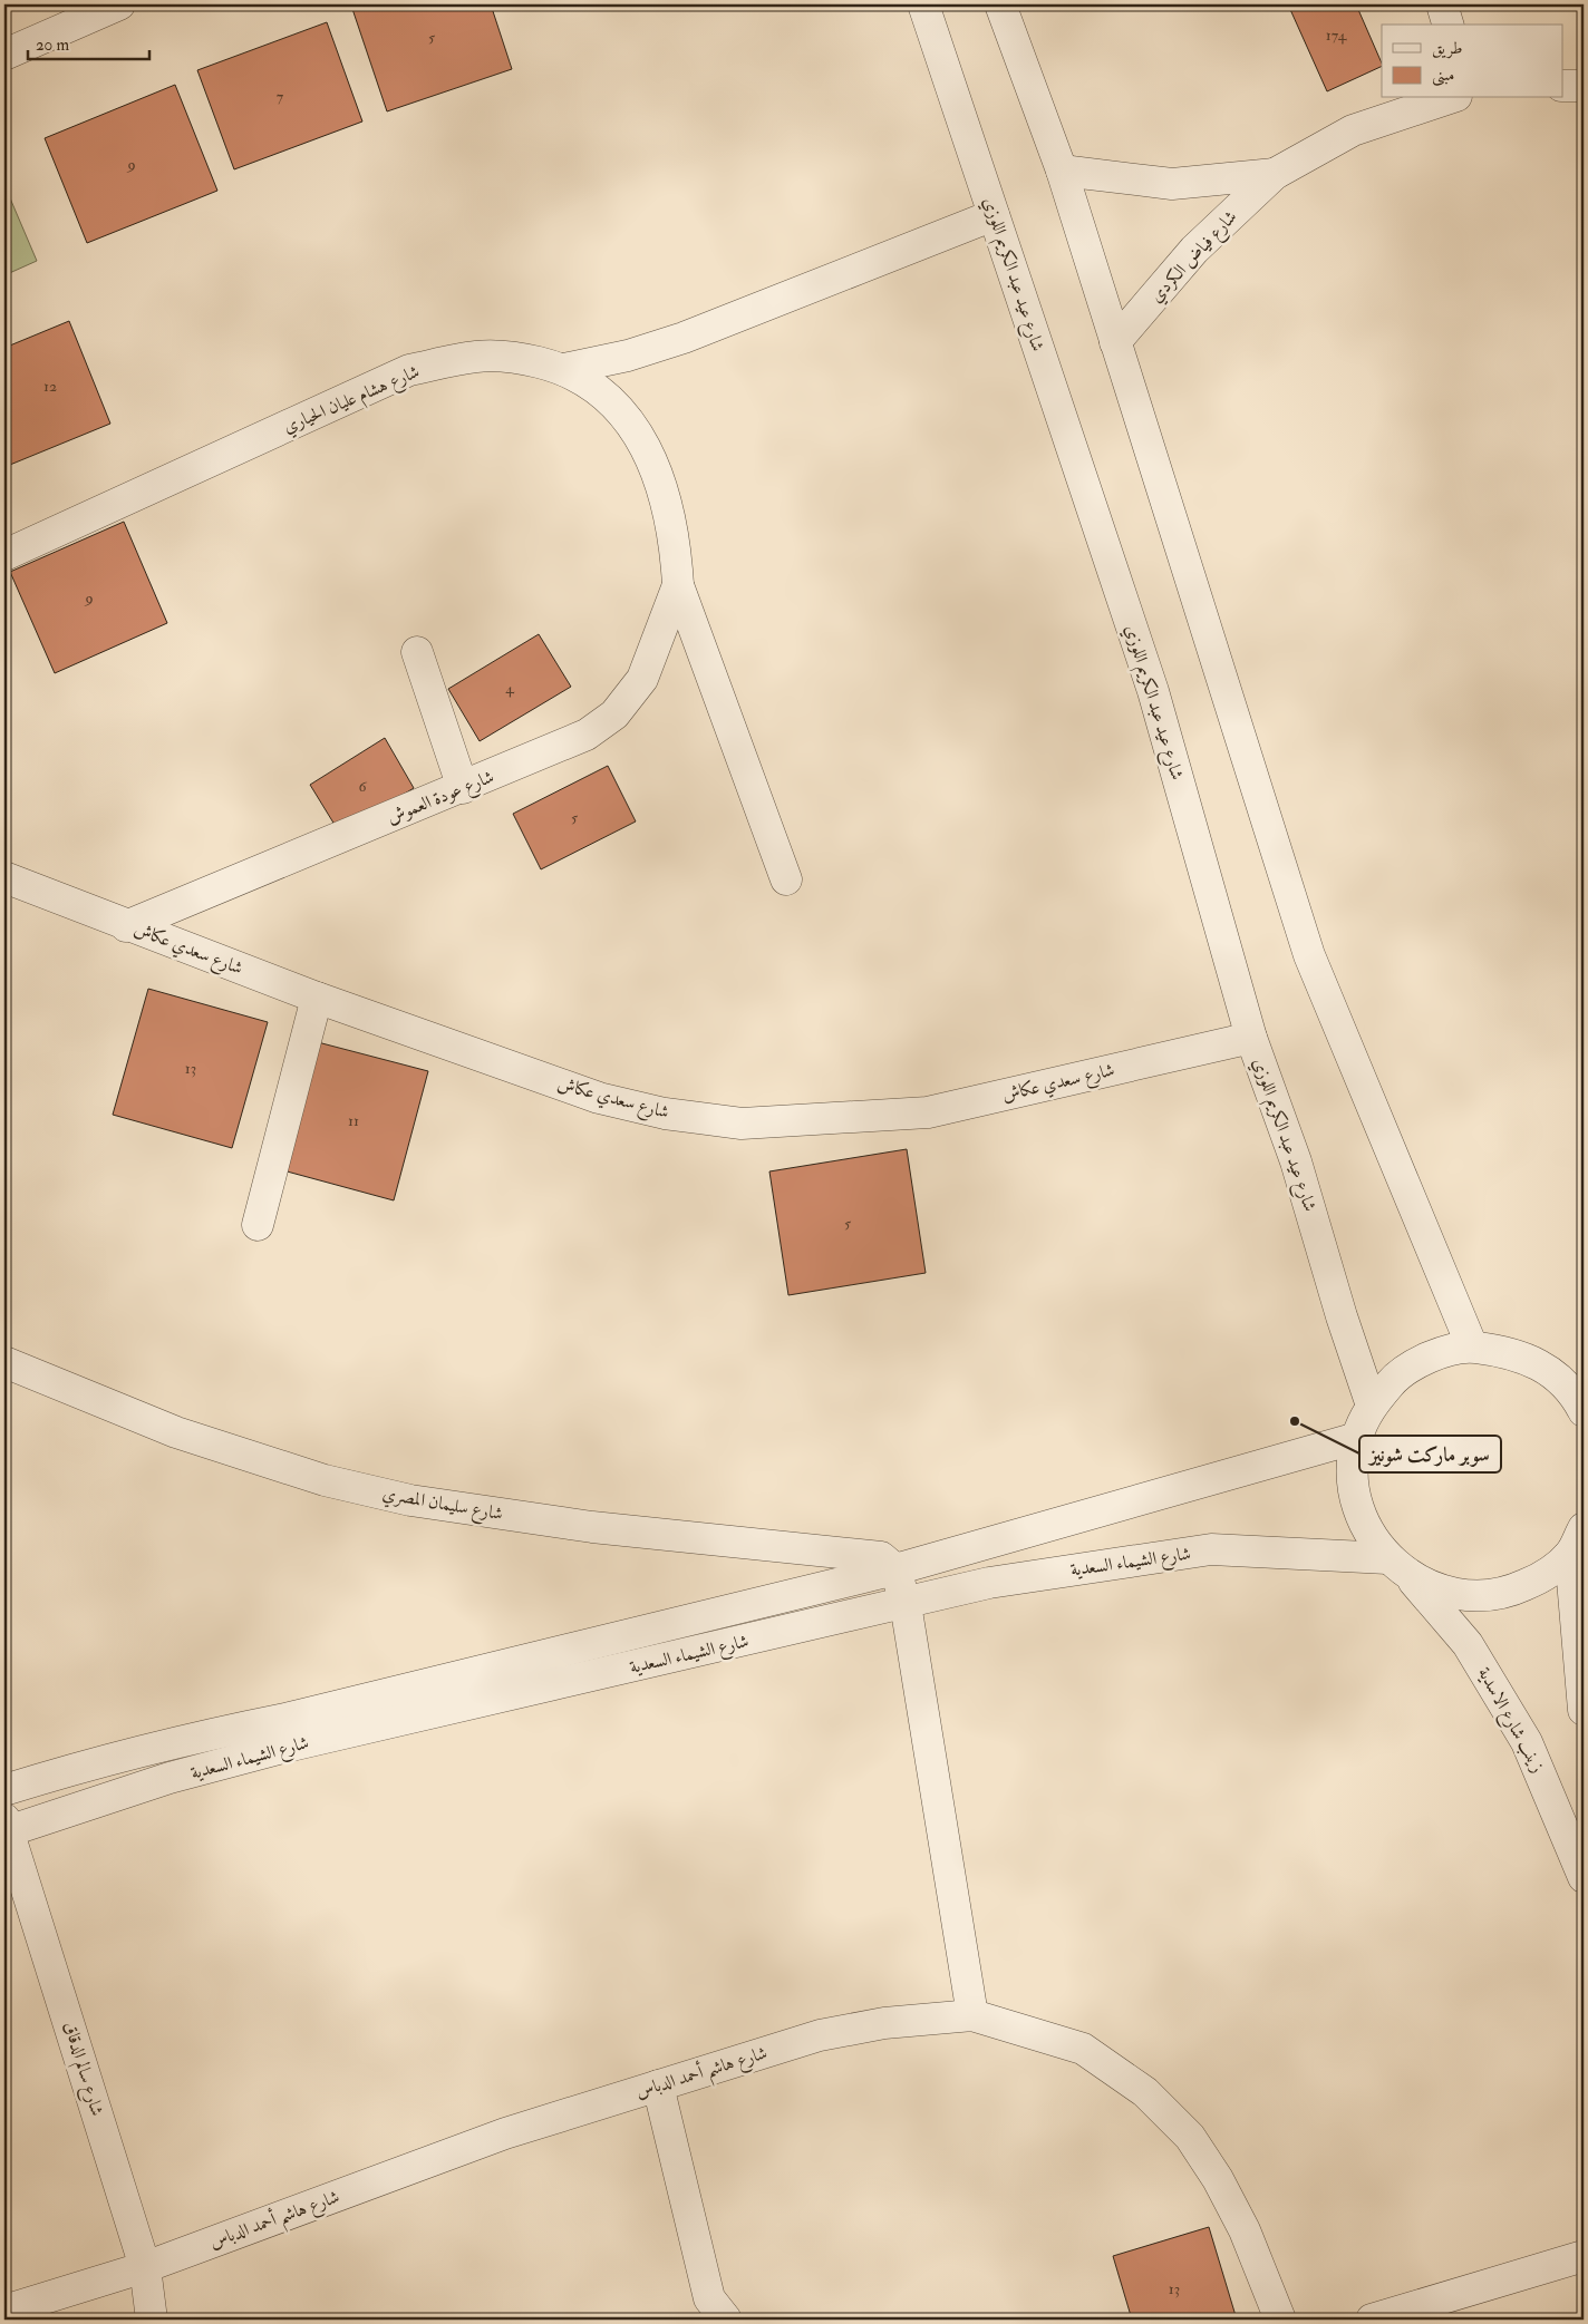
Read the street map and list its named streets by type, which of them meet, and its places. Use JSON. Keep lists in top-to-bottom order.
{
  "streets": {
    "street": [
      "شارع فياض الكردي",
      "شارع عيد عبد الكريم اللوزي",
      "شارع هشام عليان الحياري",
      "شارع عودة العموش",
      "شارع سعدي عكاش",
      "شارع سليمان المصري",
      "شارع الشيماء السعدية",
      "زينب شارع الاسدية",
      "شارع سالم الدقاق",
      "شارع هاشم أحمد الدباس"
    ]
  },
  "crossings": [
    ["شارع عيد عبد الكريم اللوزي", "شارع سعدي عكاش"],
    ["شارع هشام عليان الحياري", "شارع عودة العموش"],
    ["شارع عودة العموش", "شارع سعدي عكاش"],
    ["شارع سليمان المصري", "شارع الشيماء السعدية"],
    ["شارع الشيماء السعدية", "شارع سالم الدقاق"],
    ["شارع سالم الدقاق", "شارع هاشم أحمد الدباس"]
  ],
  "places": ["سوبر ماركت شونيز"],
  "house_numbers": [
    "174",
    "5",
    "7",
    "9",
    "12",
    "9",
    "4",
    "6",
    "5",
    "13",
    "11",
    "5",
    "13"
  ],
  "legend": ["طريق", "مبنى"],
  "scale_bar": "20 m"
}
